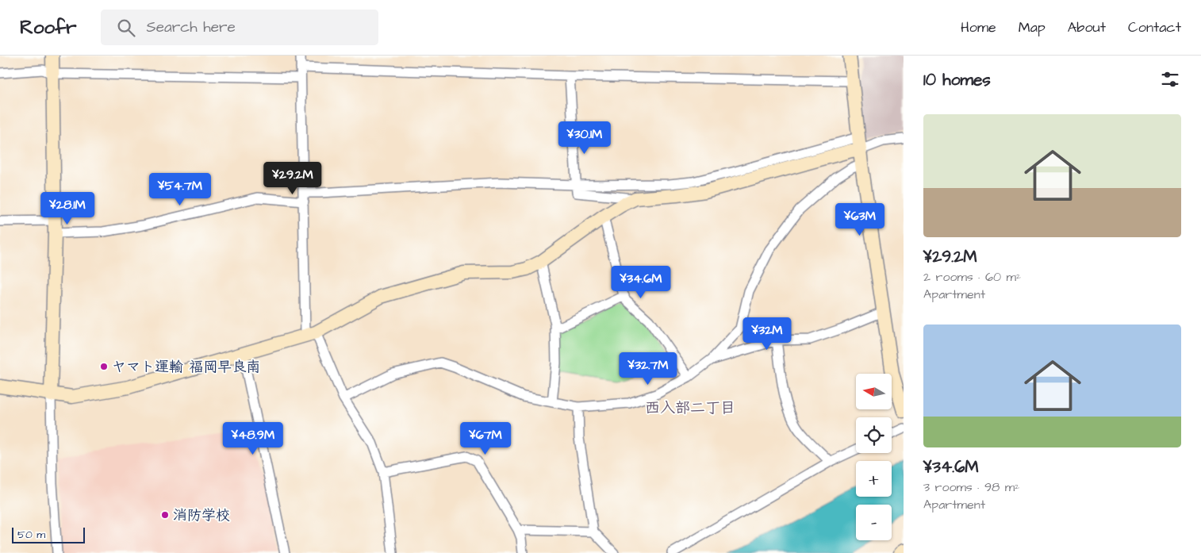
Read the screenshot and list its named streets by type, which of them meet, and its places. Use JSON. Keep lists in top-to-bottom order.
{
  "districts": ["西入部二丁目"],
  "places": ["ヤマト運輸 福岡早良南", "消防学校"],
  "scale_bar": "50 m",
  "north": "left",
  "page": {
    "header": "Roofr",
    "search": "Search here",
    "nav": [
      "Home",
      "Map",
      "About",
      "Contact"
    ],
    "heading": "10 homes",
    "list": [
      {
        "name": "¥29.2M",
        "note": "2 rooms · 60 m² · Apartment"
      },
      {
        "name": "¥34.6M",
        "note": "3 rooms · 98 m² · Apartment"
      }
    ],
    "price": [
      "¥30.1M",
      "¥29.2M",
      "¥54.7M",
      "¥28.1M",
      "¥63M",
      "¥34.6M",
      "¥32M",
      "¥32.7M",
      "¥48.9M",
      "¥67M"
    ],
    "map_buttons": ["+", "−"],
    "scale": "50 m"
  }
}
